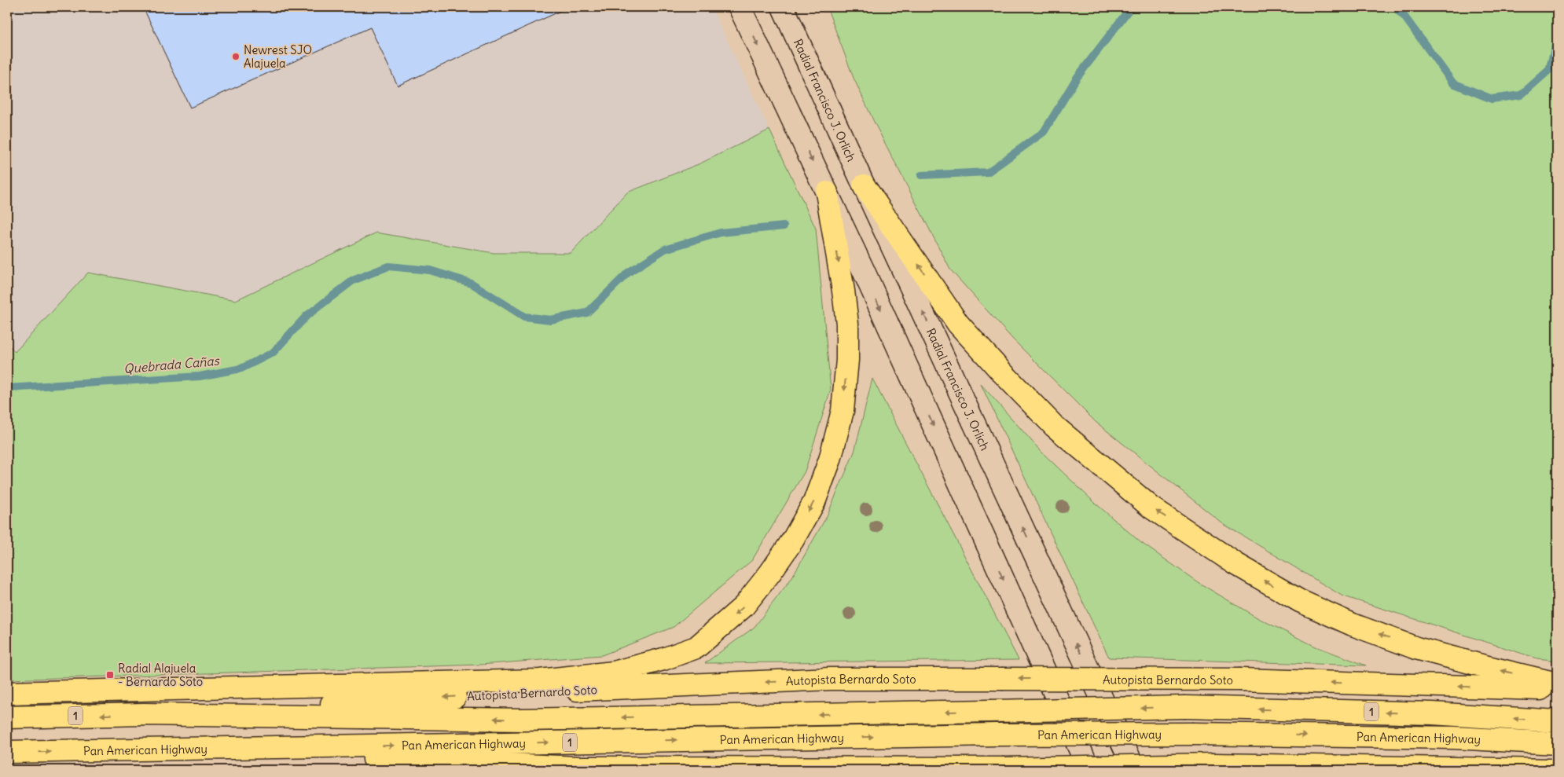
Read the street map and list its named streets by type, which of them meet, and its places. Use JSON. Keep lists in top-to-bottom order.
{
  "streets": {
    "highway": ["Autopista Bernardo Soto", "1", "Pan American Highway"],
    "main road": ["Radial Francisco J. Orlich"]
  },
  "crossings": [
    ["1", "Pan American Highway"]
  ],
  "water": ["Quebrada Cañas"],
  "places": {
    "other": ["Newrest SJO Alajuela"],
    "transit": ["Radial Alajuela - Bernardo Soto"]
  }
}
